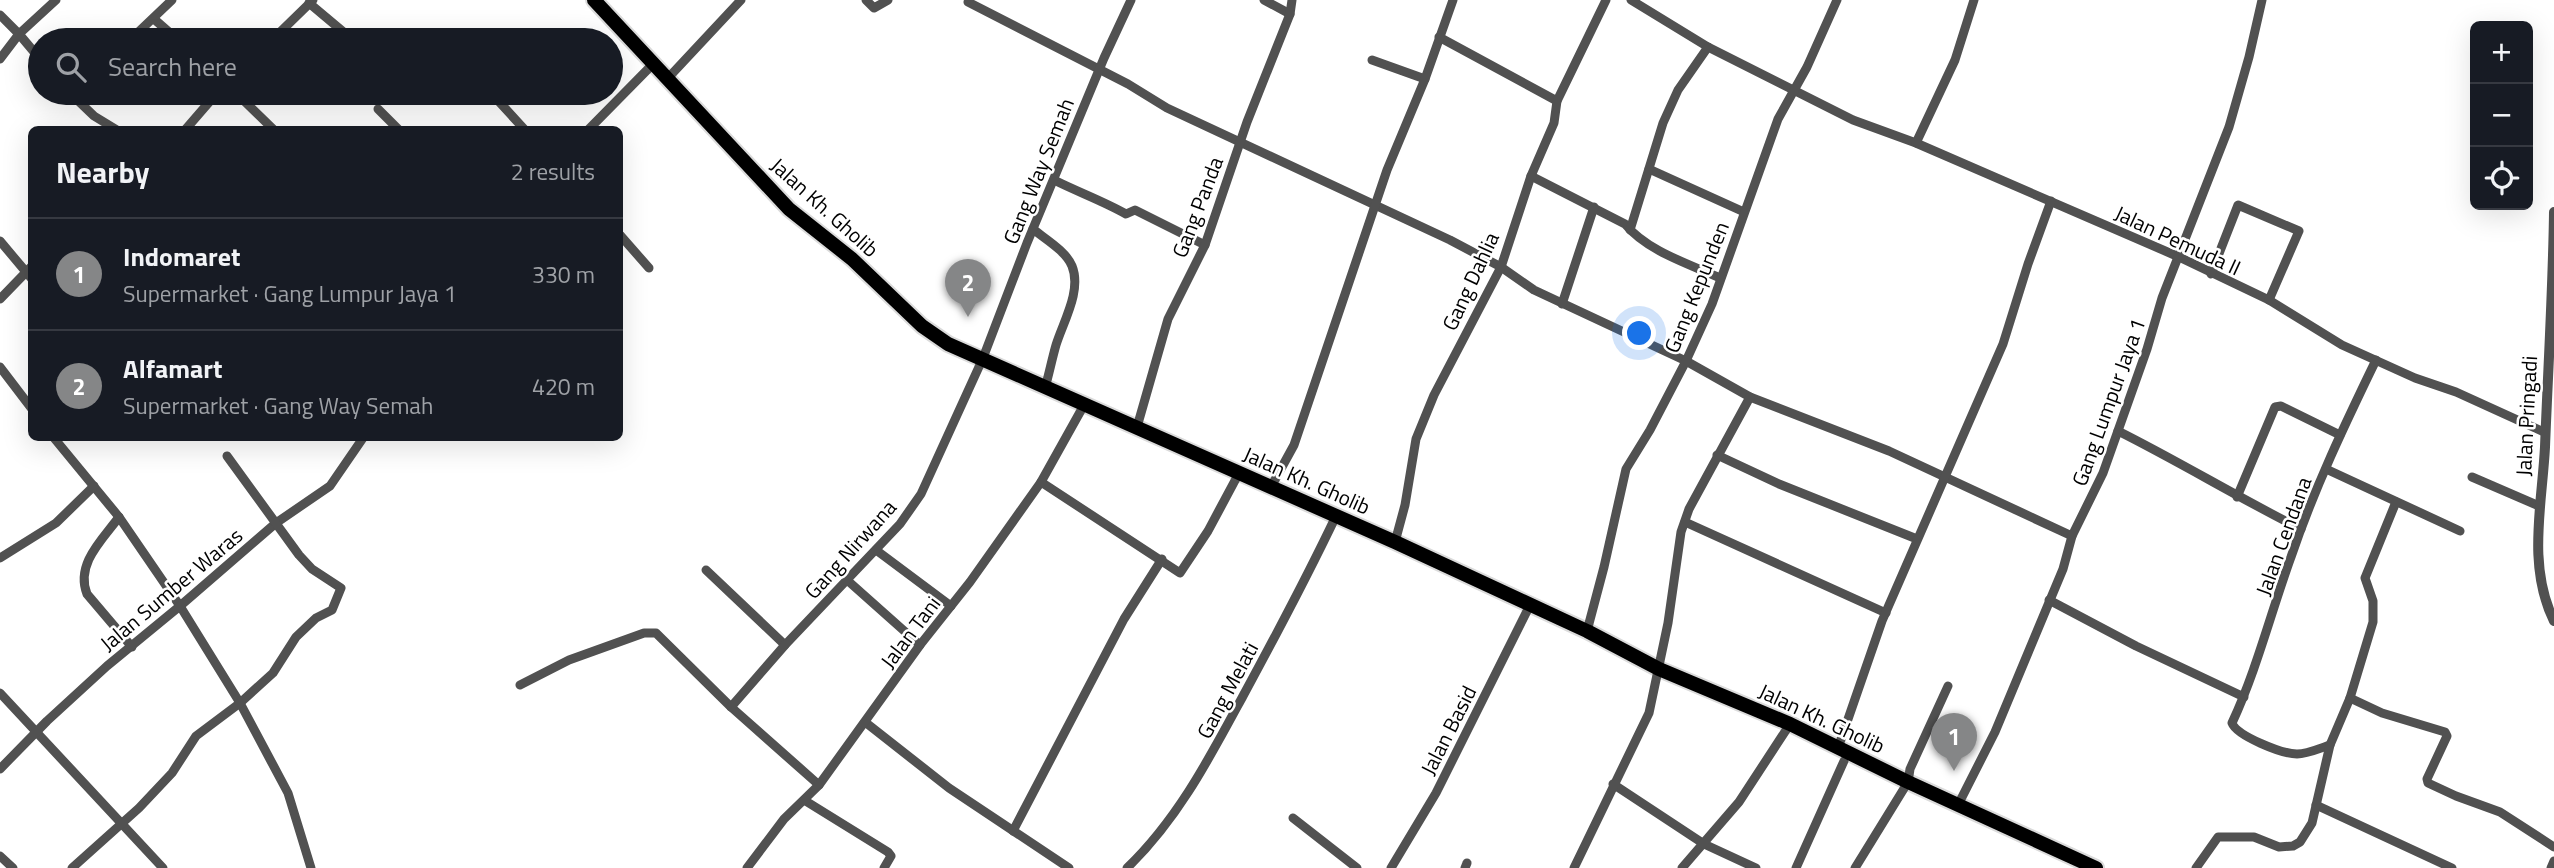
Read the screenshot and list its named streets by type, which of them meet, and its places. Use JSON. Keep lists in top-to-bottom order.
{
  "streets": {
    "main road": ["Jalan Kh. Gholib"],
    "street": [
      "Gang Way Semah",
      "Gang Panda",
      "Jalan Pemuda II",
      "Gang Dahlia",
      "Gang Kepunden",
      "Gang Lumpur Jaya 1",
      "Jalan Pringadi",
      "Jalan Cendana",
      "Gang Nirwana",
      "Jalan Sumber Waras",
      "Jalan Tani",
      "Gang Melati",
      "Jalan Basid"
    ]
  },
  "crossings": [
    ["Gang Way Semah", "Jalan Kh. Gholib"],
    ["Gang Way Semah", "Gang Nirwana"],
    ["Jalan Kh. Gholib", "Gang Panda"],
    ["Jalan Kh. Gholib", "Gang Dahlia"],
    ["Jalan Kh. Gholib", "Gang Kepunden"],
    ["Jalan Kh. Gholib", "Gang Lumpur Jaya 1"],
    ["Jalan Kh. Gholib", "Gang Nirwana"],
    ["Jalan Kh. Gholib", "Jalan Tani"],
    ["Jalan Kh. Gholib", "Gang Melati"],
    ["Jalan Kh. Gholib", "Jalan Basid"],
    ["Jalan Pemuda II", "Gang Kepunden"],
    ["Jalan Pemuda II", "Gang Lumpur Jaya 1"],
    ["Jalan Pemuda II", "Jalan Pringadi"],
    ["Jalan Pemuda II", "Jalan Cendana"]
  ],
  "page": {
    "map_buttons": ["+", "−"],
    "search": "Search here",
    "heading": ["Nearby", "2 results"],
    "list": [
      {
        "mark": "1",
        "name": "Indomaret",
        "note": "Supermarket · Gang Lumpur Jaya 1",
        "value": "330 m"
      },
      {
        "mark": "2",
        "name": "Alfamart",
        "note": "Supermarket · Gang Way Semah",
        "value": "420 m"
      }
    ],
    "pins": ["2", "1"]
  }
}
